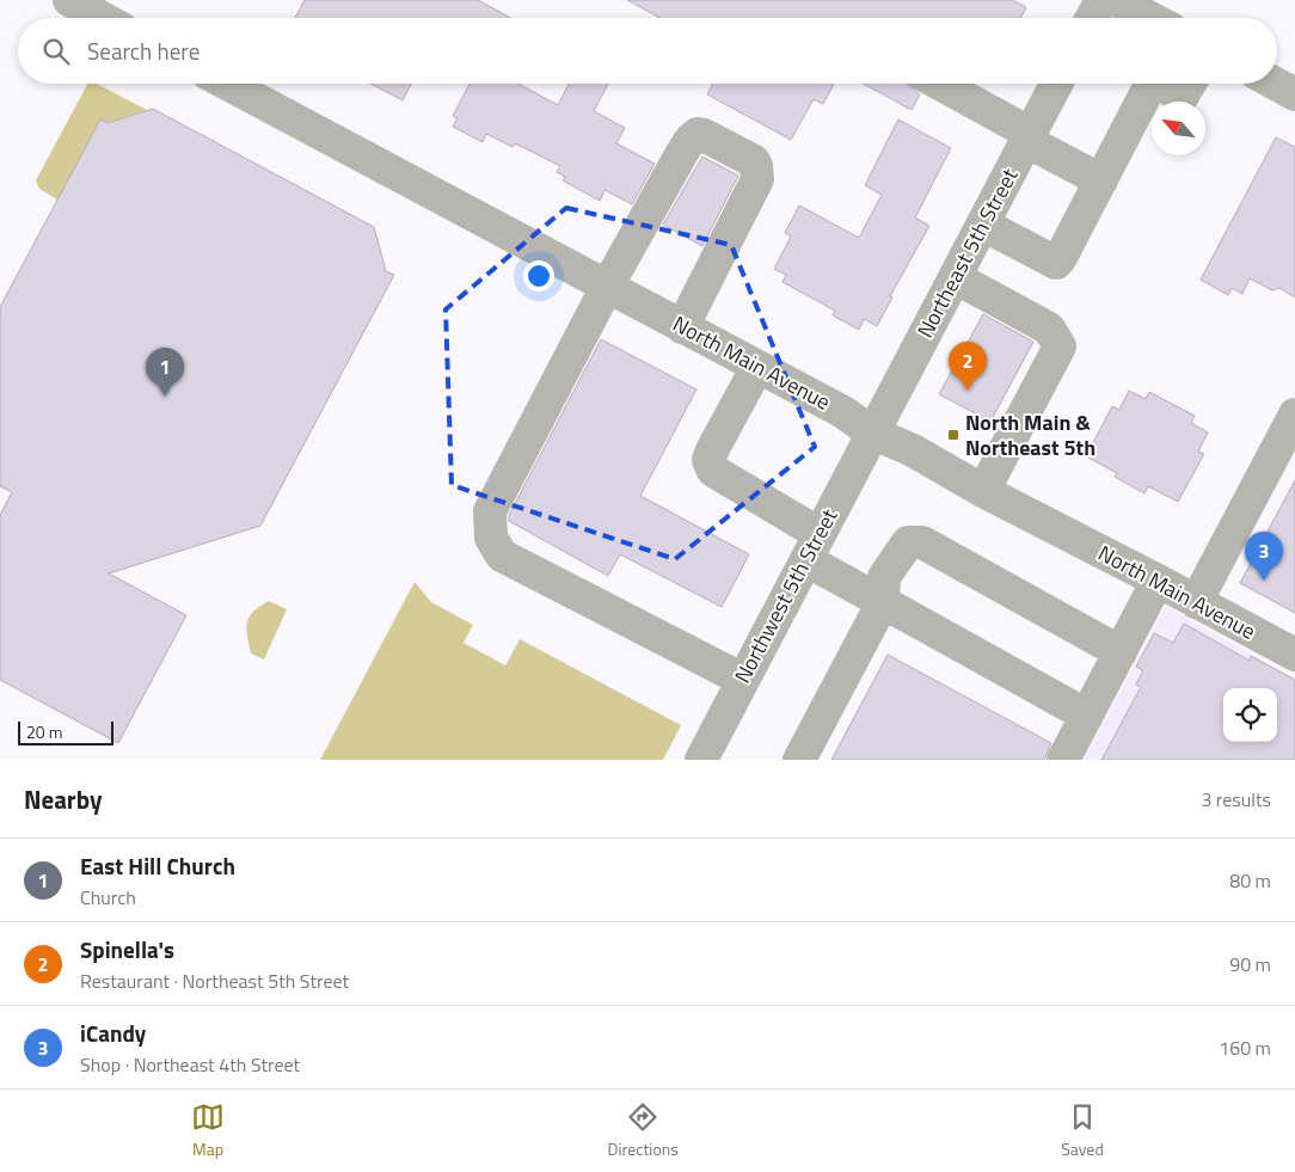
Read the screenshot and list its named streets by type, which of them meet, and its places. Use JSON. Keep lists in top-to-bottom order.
{
  "streets": {
    "street": ["Northeast 5th Street", "North Main Avenue", "Northwest 5th Street"]
  },
  "crossings": [
    ["Northeast 5th Street", "North Main Avenue"],
    ["Northeast 5th Street", "Northwest 5th Street"],
    ["North Main Avenue", "Northwest 5th Street"]
  ],
  "places": {
    "transit": ["North Main & Northeast 5th"]
  },
  "scale_bar": "20 m",
  "north": "top left",
  "page": {
    "search": "Search here",
    "pins": ["2", "1", "3"],
    "scale": "20 m",
    "heading": ["Nearby", "3 results"],
    "list": [
      {
        "mark": "1",
        "name": "East Hill Church",
        "note": "Church",
        "value": "80 m"
      },
      {
        "mark": "2",
        "name": "Spinella's",
        "note": "Restaurant · Northeast 5th Street",
        "value": "90 m"
      },
      {
        "mark": "3",
        "name": "iCandy",
        "note": "Shop · Northeast 4th Street",
        "value": "160 m"
      }
    ],
    "nav": ["Map", "Directions", "Saved"]
  }
}
